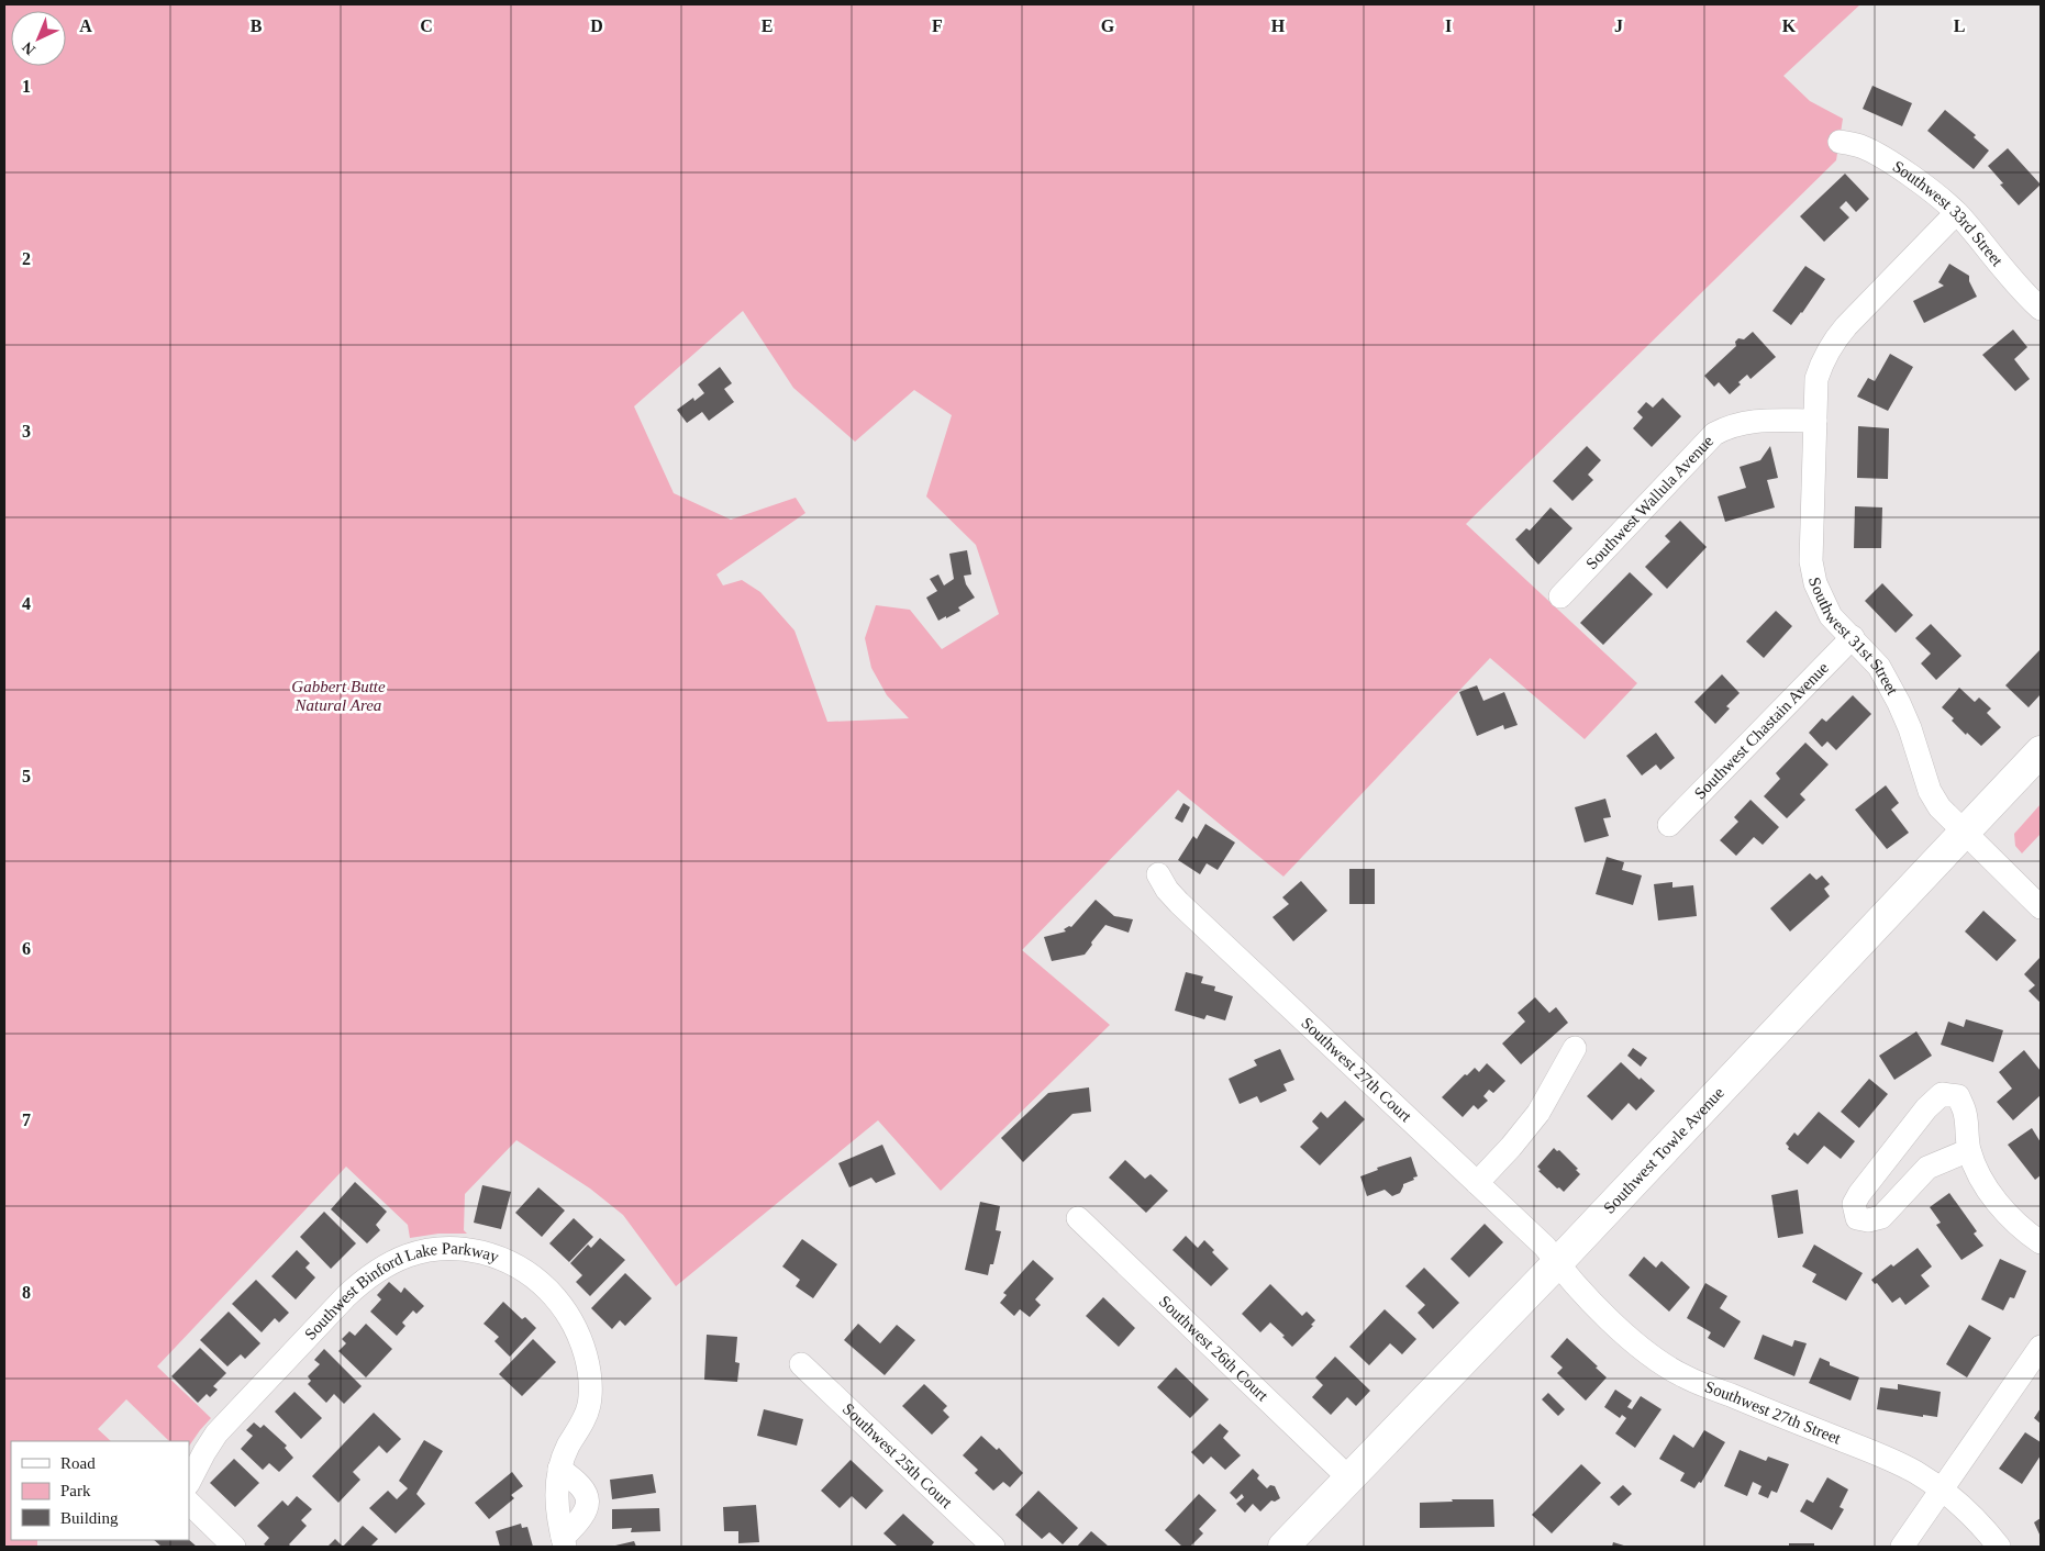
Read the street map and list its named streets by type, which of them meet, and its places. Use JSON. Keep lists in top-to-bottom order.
{
  "streets": {
    "main road": ["Southwest Towle Avenue"],
    "street": [
      "Southwest 33rd Street",
      "Southwest Wallula Avenue",
      "Southwest 31st Street",
      "Southwest Chastain Avenue",
      "Southwest 27th Court",
      "Southwest Binford Lake Parkway",
      "Southwest 26th Court",
      "Southwest 27th Street",
      "Southwest 25th Court"
    ]
  },
  "crossings": [
    ["Southwest Wallula Avenue", "Southwest 31st Street"],
    ["Southwest 31st Street", "Southwest Chastain Avenue"],
    ["Southwest 31st Street", "Southwest Towle Avenue"],
    ["Southwest 27th Court", "Southwest Towle Avenue"],
    ["Southwest 27th Court", "Southwest 27th Street"],
    ["Southwest Towle Avenue", "Southwest 26th Court"],
    ["Southwest Towle Avenue", "Southwest 27th Street"]
  ],
  "parks": ["Gabbert Butte Natural Area"],
  "legend": ["Road", "Park", "Building"],
  "north": "bottom left",
  "grid": {
    "columns": [
      "A",
      "B",
      "C",
      "D",
      "E",
      "F",
      "G",
      "H",
      "I",
      "J",
      "K",
      "L"
    ],
    "rows": [
      "1",
      "2",
      "3",
      "4",
      "5",
      "6",
      "7",
      "8"
    ]
  }
}
